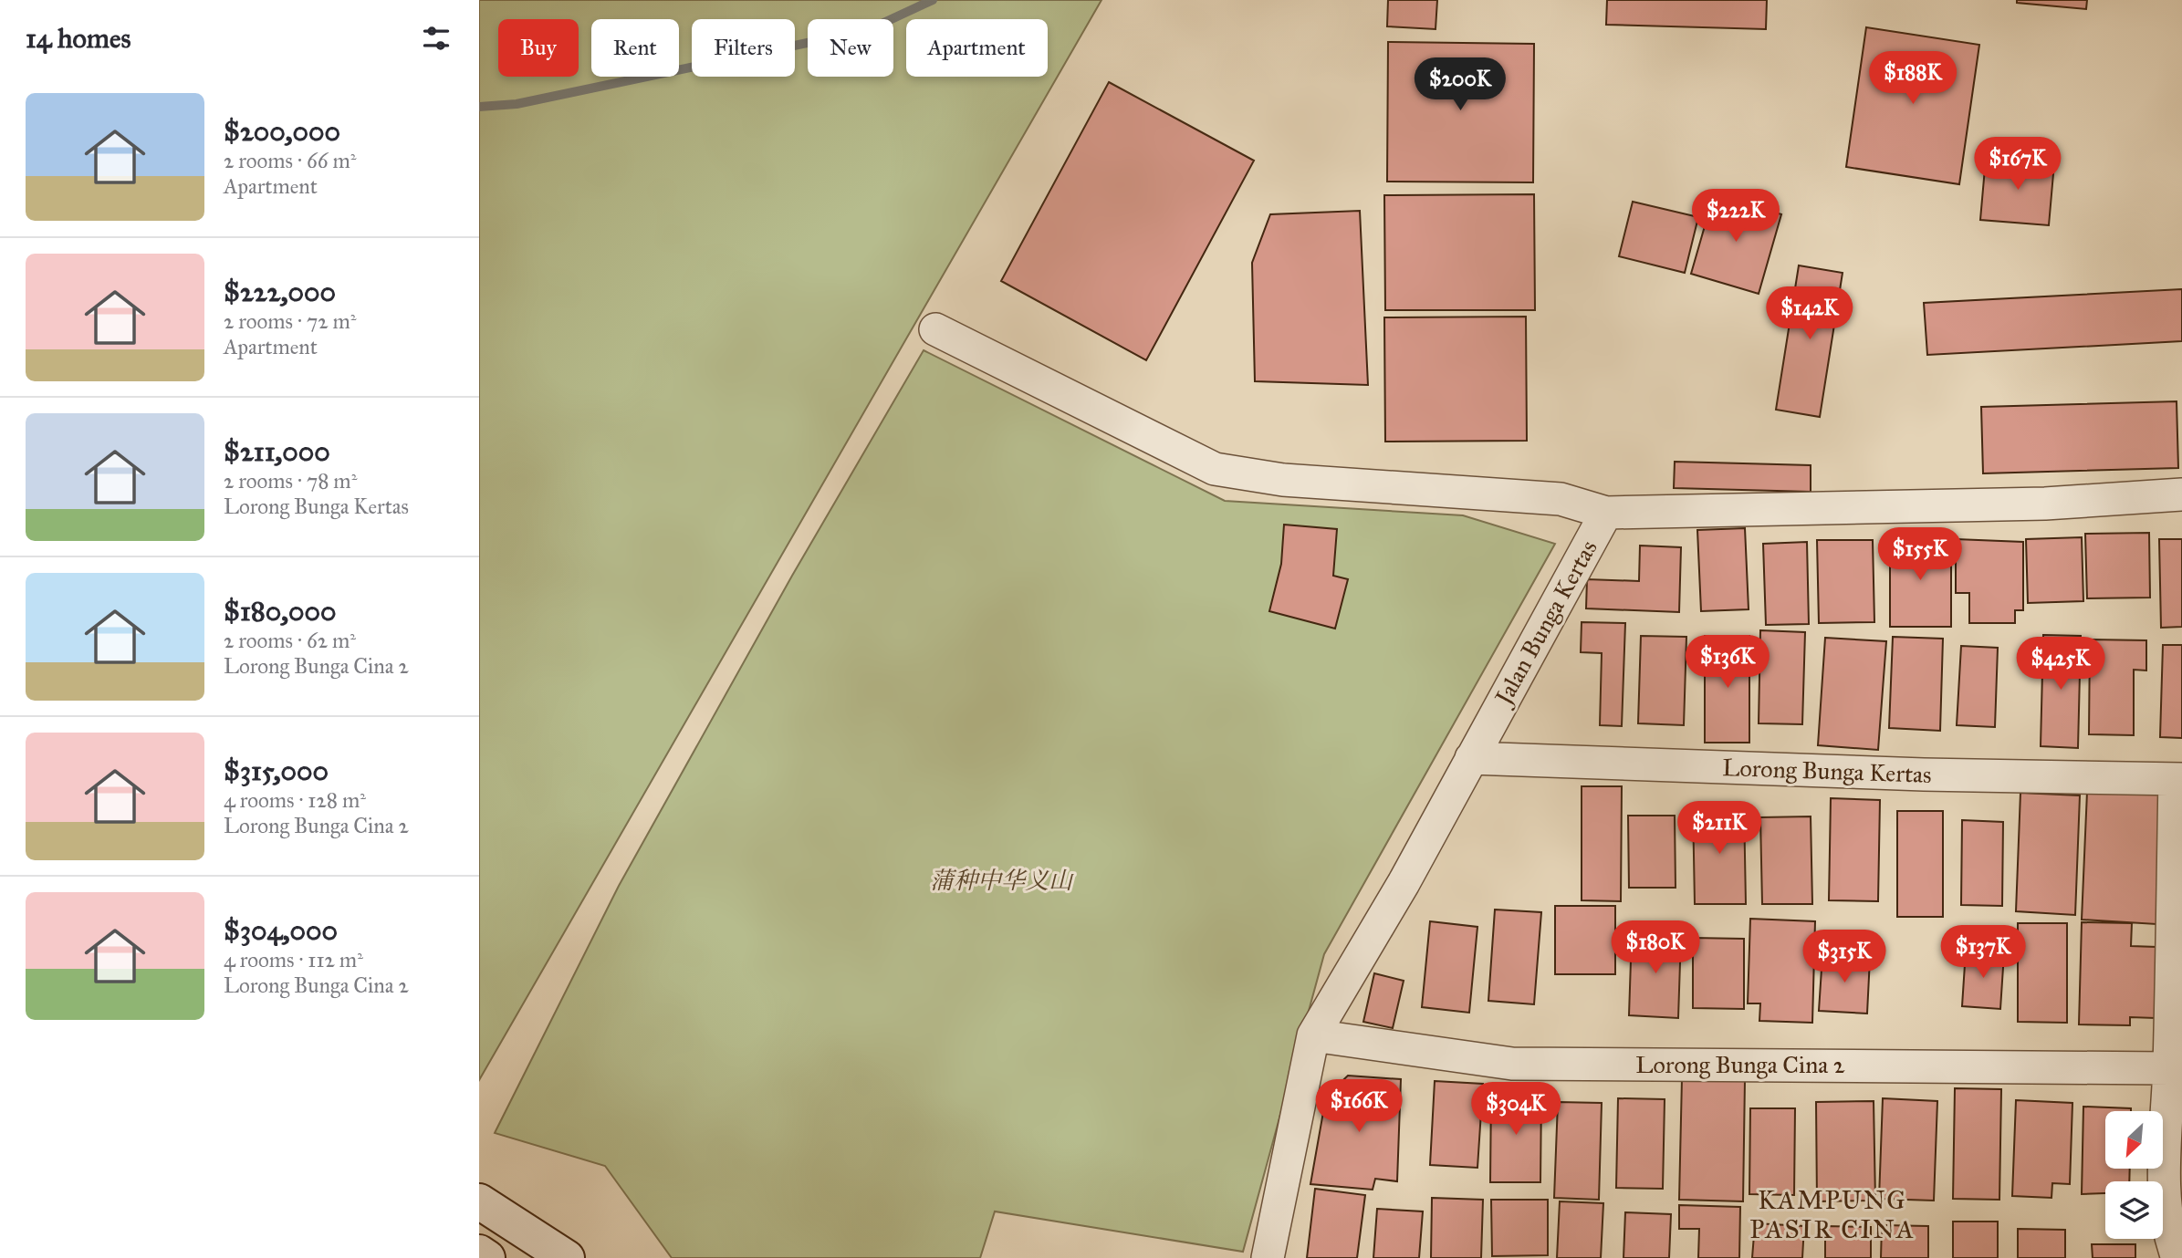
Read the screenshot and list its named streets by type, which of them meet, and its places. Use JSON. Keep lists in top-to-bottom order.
{
  "streets": {
    "street": ["Jalan Bunga Kertas", "Lorong Bunga Kertas", "Lorong Bunga Cina 2"]
  },
  "crossings": [
    ["Jalan Bunga Kertas", "Lorong Bunga Kertas"],
    ["Jalan Bunga Kertas", "Lorong Bunga Cina 2"]
  ],
  "districts": ["KAMPUNG PASIR CINA"],
  "parks": ["蒲种中华义山"],
  "north": "bottom left",
  "page": {
    "heading": "14 homes",
    "chip": [
      "Buy",
      "Rent",
      "Filters",
      "New",
      "Apartment"
    ],
    "price": [
      "$188K",
      "$200K",
      "$167K",
      "$222K",
      "$142K",
      "$155K",
      "$136K",
      "$425K",
      "$211K",
      "$180K",
      "$137K",
      "$315K",
      "$166K",
      "$304K"
    ],
    "list": [
      {
        "name": "$200,000",
        "note": "2 rooms · 66 m² · Apartment"
      },
      {
        "name": "$222,000",
        "note": "2 rooms · 72 m² · Apartment"
      },
      {
        "name": "$211,000",
        "note": "2 rooms · 78 m² · Lorong Bunga Kertas"
      },
      {
        "name": "$180,000",
        "note": "2 rooms · 62 m² · Lorong Bunga Cina 2"
      },
      {
        "name": "$315,000",
        "note": "4 rooms · 128 m² · Lorong Bunga Cina 2"
      },
      {
        "name": "$304,000",
        "note": "4 rooms · 112 m² · Lorong Bunga Cina 2"
      }
    ]
  }
}
